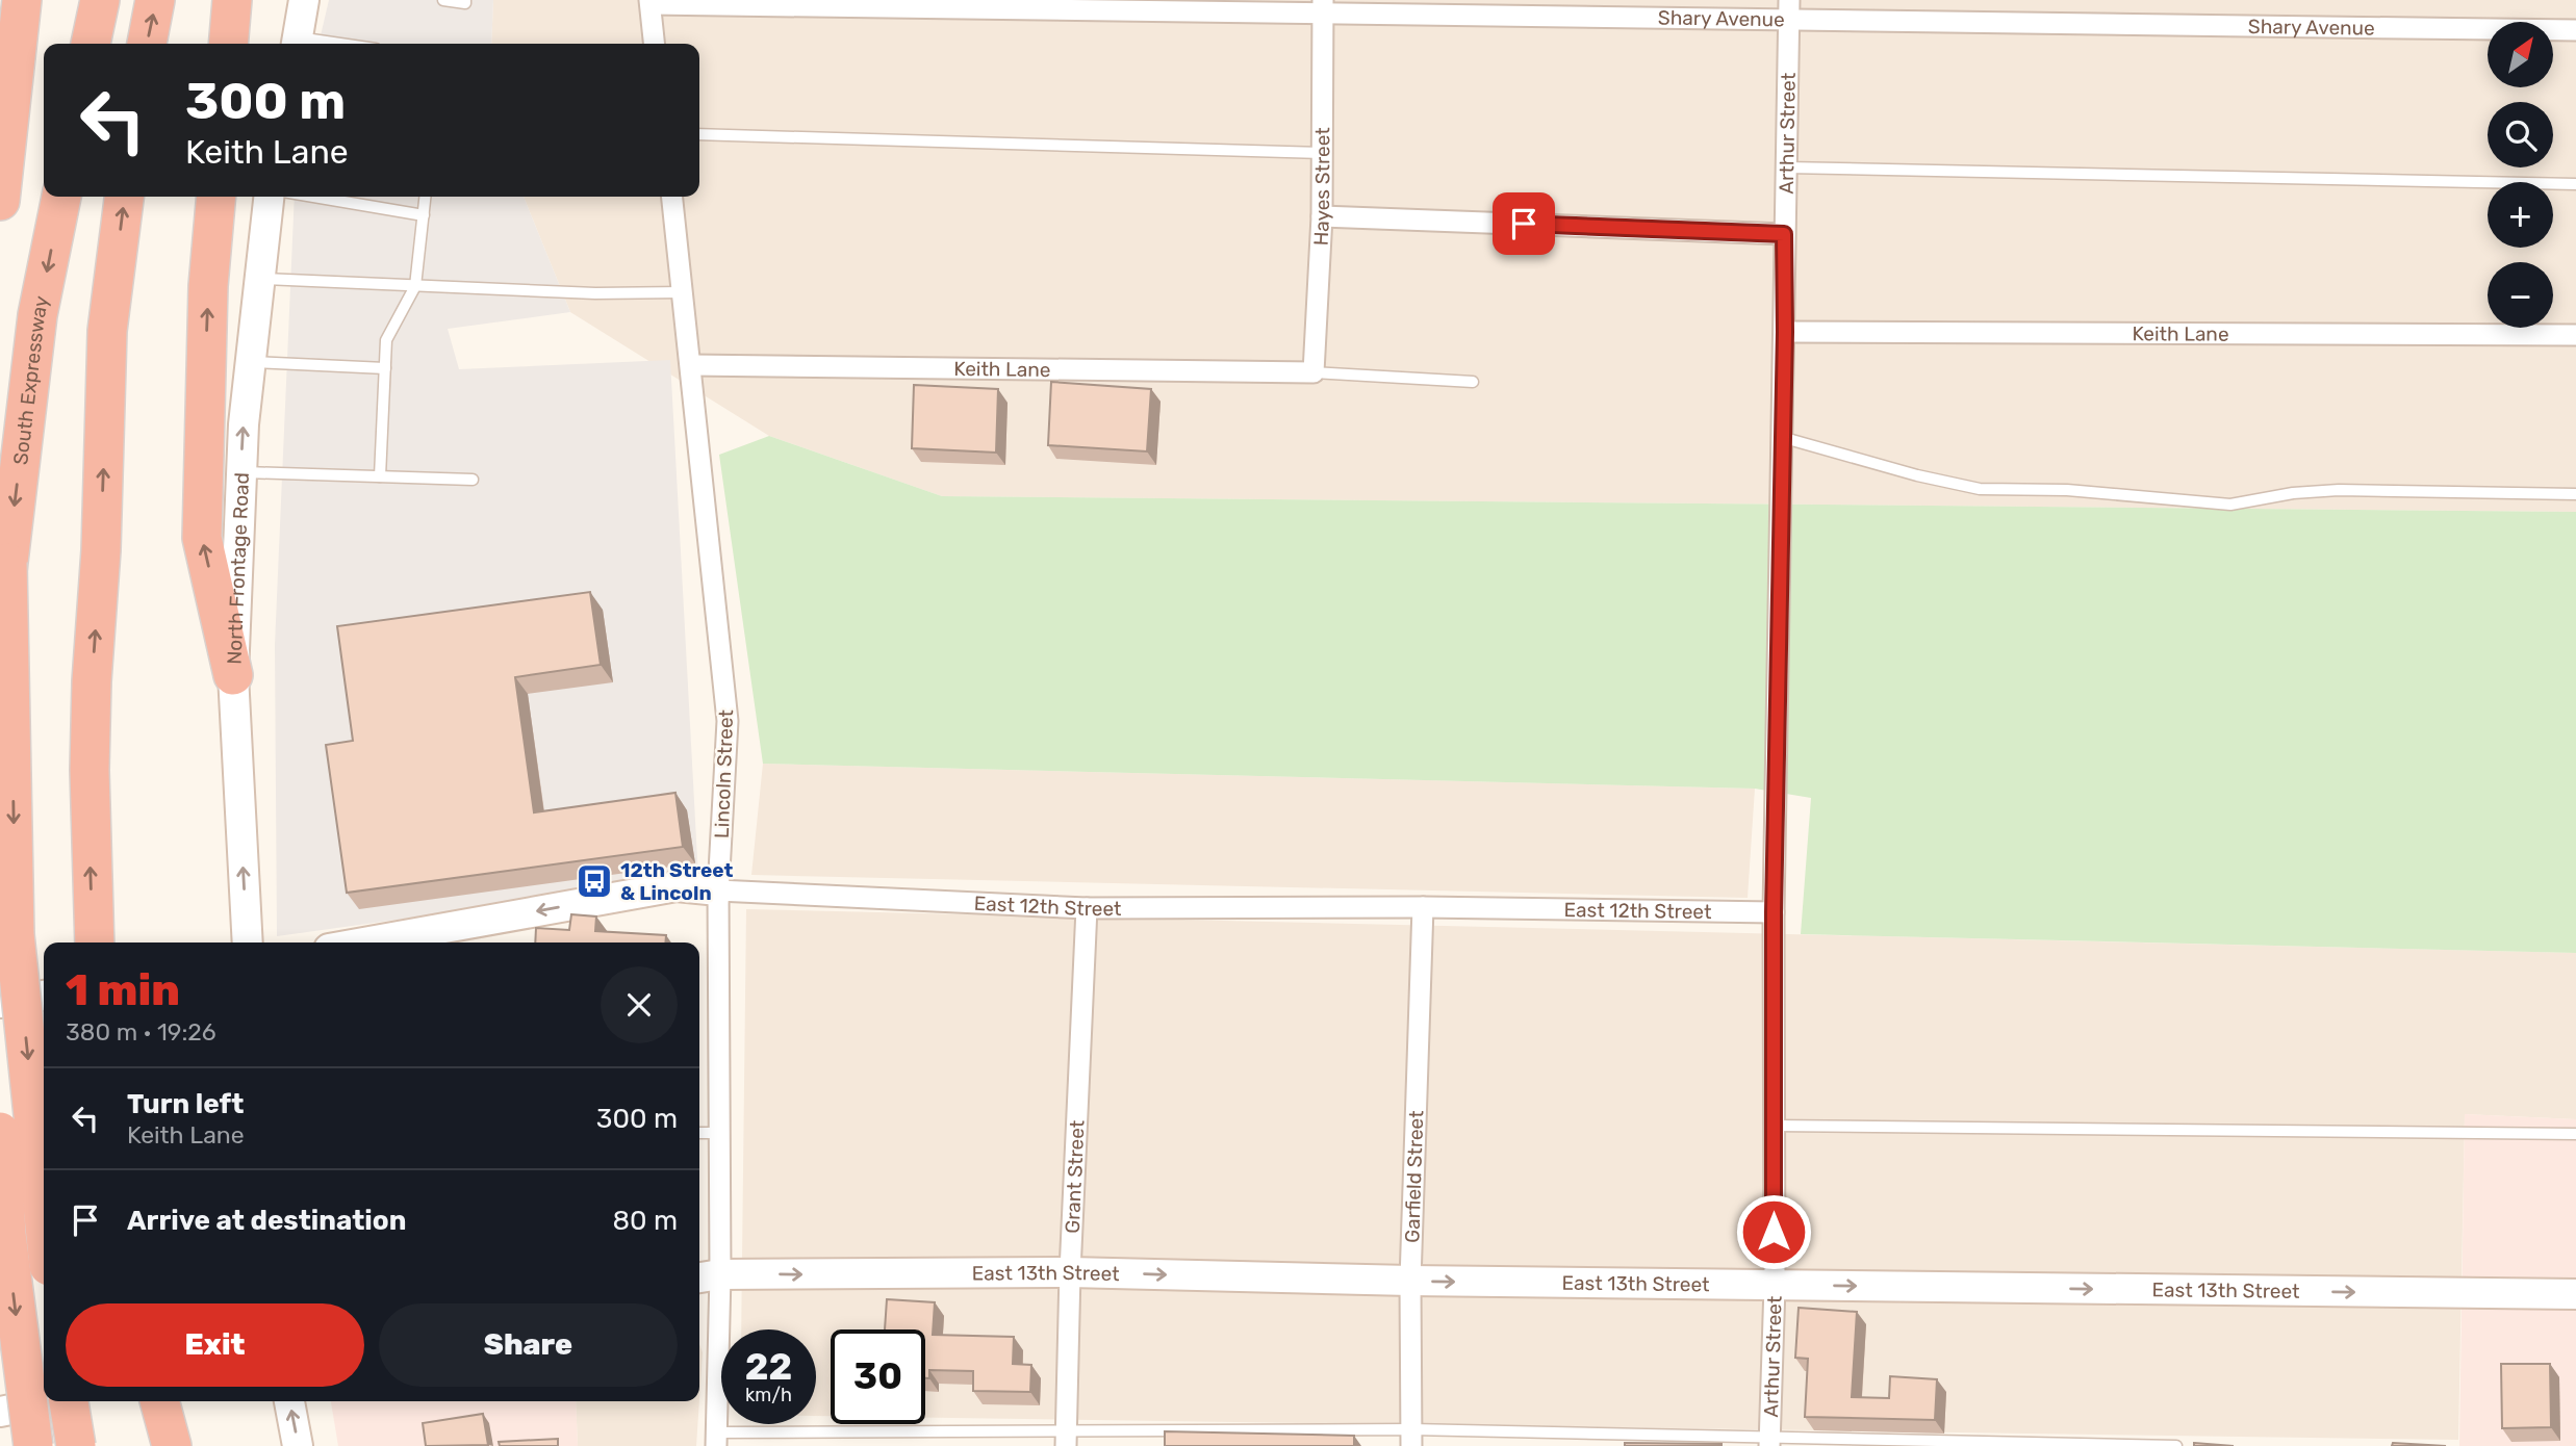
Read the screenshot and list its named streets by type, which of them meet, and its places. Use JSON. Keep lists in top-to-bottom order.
{
  "streets": {
    "highway": ["South Expressway"],
    "street": [
      "Shary Avenue",
      "Arthur Street",
      "Hayes Street",
      "Keith Lane",
      "North Frontage Road",
      "Lincoln Street",
      "East 12th Street",
      "Grant Street",
      "Garfield Street",
      "East 13th Street"
    ]
  },
  "crossings": [
    ["Shary Avenue", "Arthur Street"],
    ["Shary Avenue", "Hayes Street"],
    ["Arthur Street", "Keith Lane"],
    ["Arthur Street", "East 12th Street"],
    ["Arthur Street", "East 13th Street"],
    ["Hayes Street", "Keith Lane"],
    ["Keith Lane", "Lincoln Street"],
    ["Lincoln Street", "East 12th Street"],
    ["Lincoln Street", "East 13th Street"],
    ["East 12th Street", "Grant Street"],
    ["East 12th Street", "Garfield Street"],
    ["Grant Street", "East 13th Street"],
    ["Garfield Street", "East 13th Street"]
  ],
  "one_way": ["North Frontage Road", "East 13th Street"],
  "places": {
    "bus stop": ["12th Street & Lincoln"]
  },
  "north": "top right",
  "page": {
    "map_buttons": ["+", "−"],
    "turn": ["300 m", "Keith Lane"],
    "heading": ["1 min", "380 m · 19:26"],
    "list": [
      {
        "name": "Turn left",
        "note": "Keith Lane",
        "value": "300 m"
      },
      {
        "name": "Arrive at destination",
        "value": "80 m"
      }
    ],
    "buttons": ["Exit", "Share"],
    "speed": "22 km/h",
    "limit": "30"
  }
}
